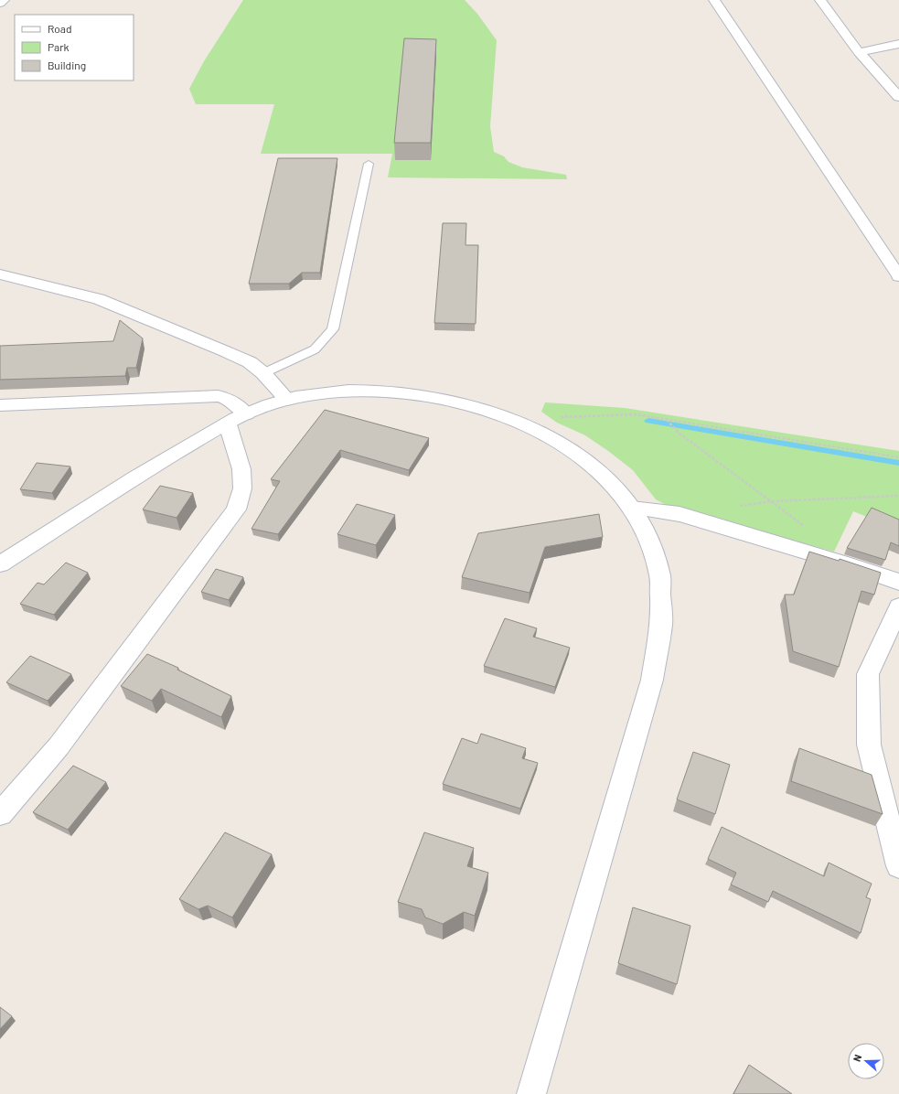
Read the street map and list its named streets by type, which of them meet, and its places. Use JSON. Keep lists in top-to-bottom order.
{
  "legend": ["Road", "Park", "Building"],
  "north": "left"
}
